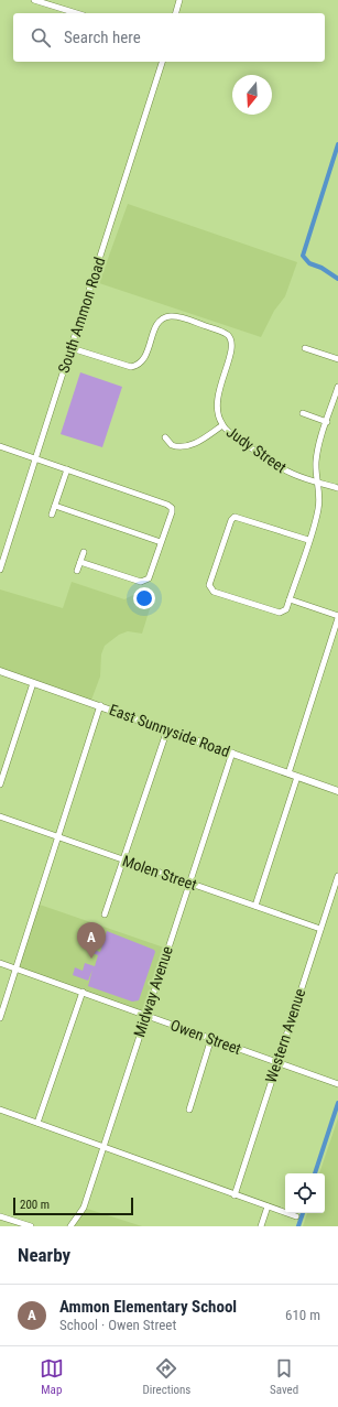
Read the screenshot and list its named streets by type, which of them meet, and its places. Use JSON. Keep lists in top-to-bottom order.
{
  "streets": {
    "main road": ["East Sunnyside Road"],
    "street": [
      "South Ammon Road",
      "Judy Street",
      "Molen Street",
      "Midway Avenue",
      "Western Avenue",
      "Owen Street"
    ]
  },
  "crossings": [
    ["South Ammon Road", "Judy Street"],
    ["East Sunnyside Road", "Midway Avenue"],
    ["Molen Street", "Midway Avenue"],
    ["Molen Street", "Western Avenue"],
    ["Midway Avenue", "Owen Street"],
    ["Western Avenue", "Owen Street"]
  ],
  "scale_bar": "200 m",
  "north": "bottom",
  "page": {
    "search": "Search here",
    "pins": "A",
    "scale": "200 m",
    "heading": "Nearby",
    "list": [
      {
        "mark": "A",
        "name": "Ammon Elementary School",
        "note": "School · Owen Street",
        "value": "610 m"
      }
    ],
    "nav": ["Map", "Directions", "Saved"]
  }
}
